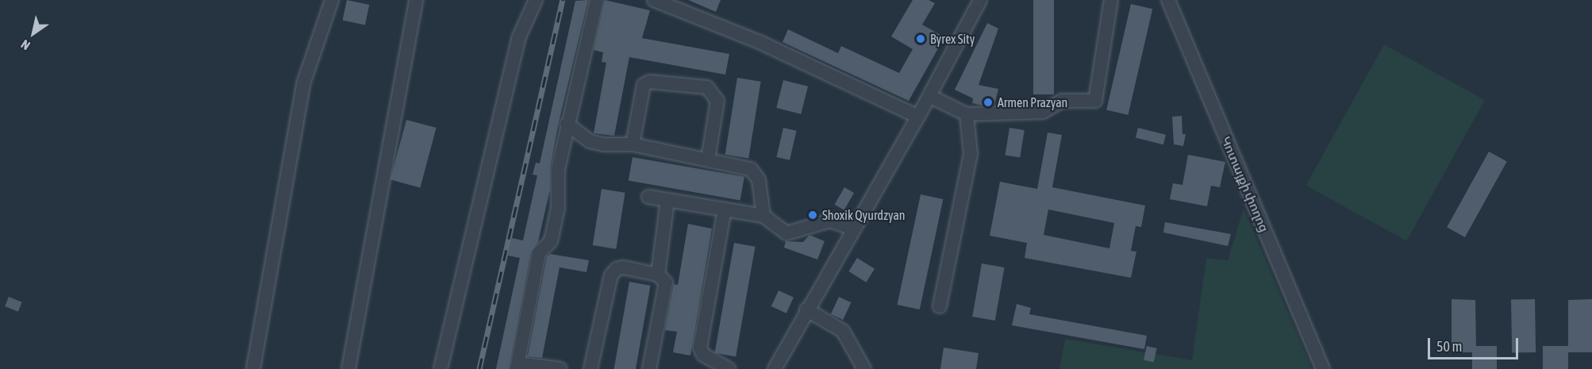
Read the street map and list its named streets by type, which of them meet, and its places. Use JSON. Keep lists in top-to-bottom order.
{
  "streets": {
    "street": ["Կոտայքի փողոց"]
  },
  "places": ["Byrex Sity", "Armen Prazyan", "Shoxik Qyurdzyan"],
  "scale_bar": "50 m",
  "north": "bottom left"
}
